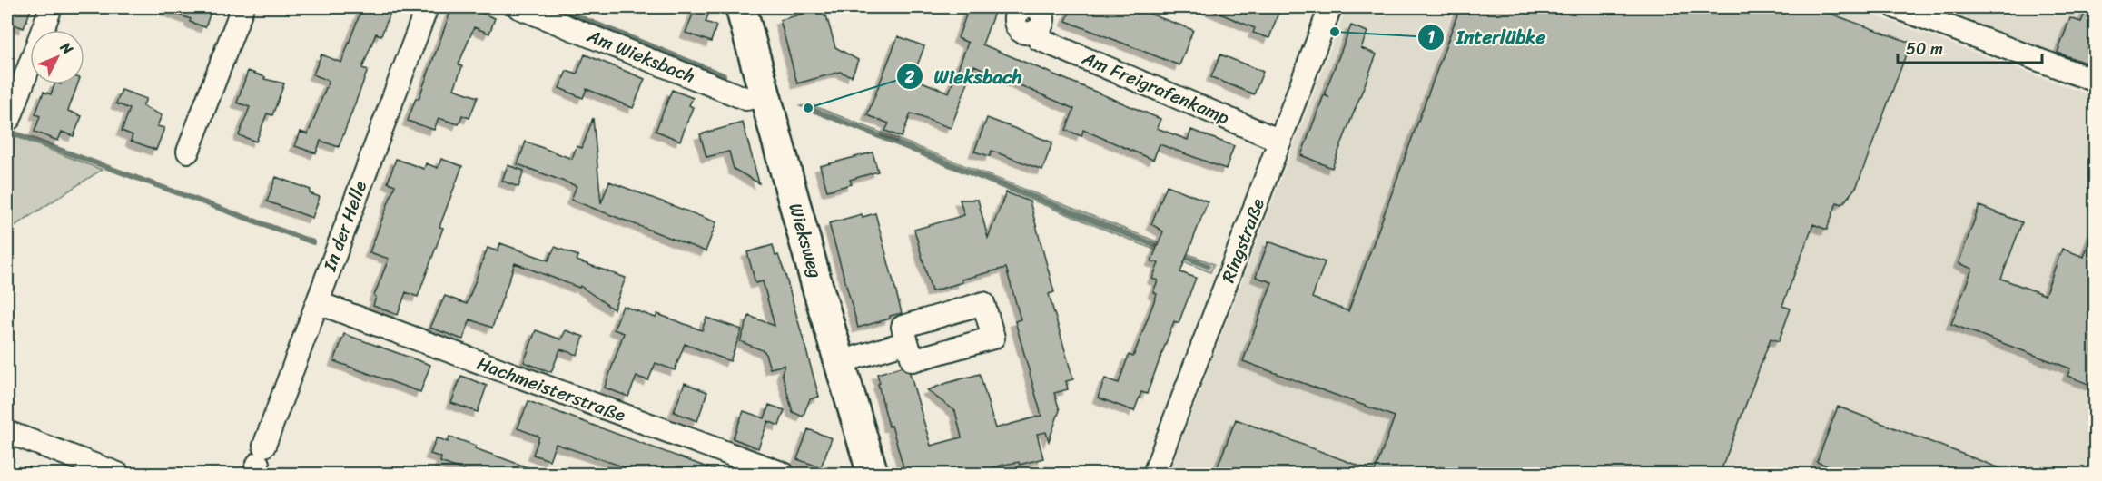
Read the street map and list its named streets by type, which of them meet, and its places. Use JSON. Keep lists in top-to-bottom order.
{
  "streets": {
    "street": [
      "Am Wieksbach",
      "Am Freigrafenkamp",
      "In der Helle",
      "Wieksweg",
      "Ringstraße",
      "Hachmeisterstraße"
    ]
  },
  "crossings": [
    ["Am Wieksbach", "Wieksweg"],
    ["Am Freigrafenkamp", "Ringstraße"],
    ["In der Helle", "Hachmeisterstraße"]
  ],
  "places": ["Interlübke", "Wieksbach"],
  "scale_bar": "50 m",
  "north": "top right"
}
